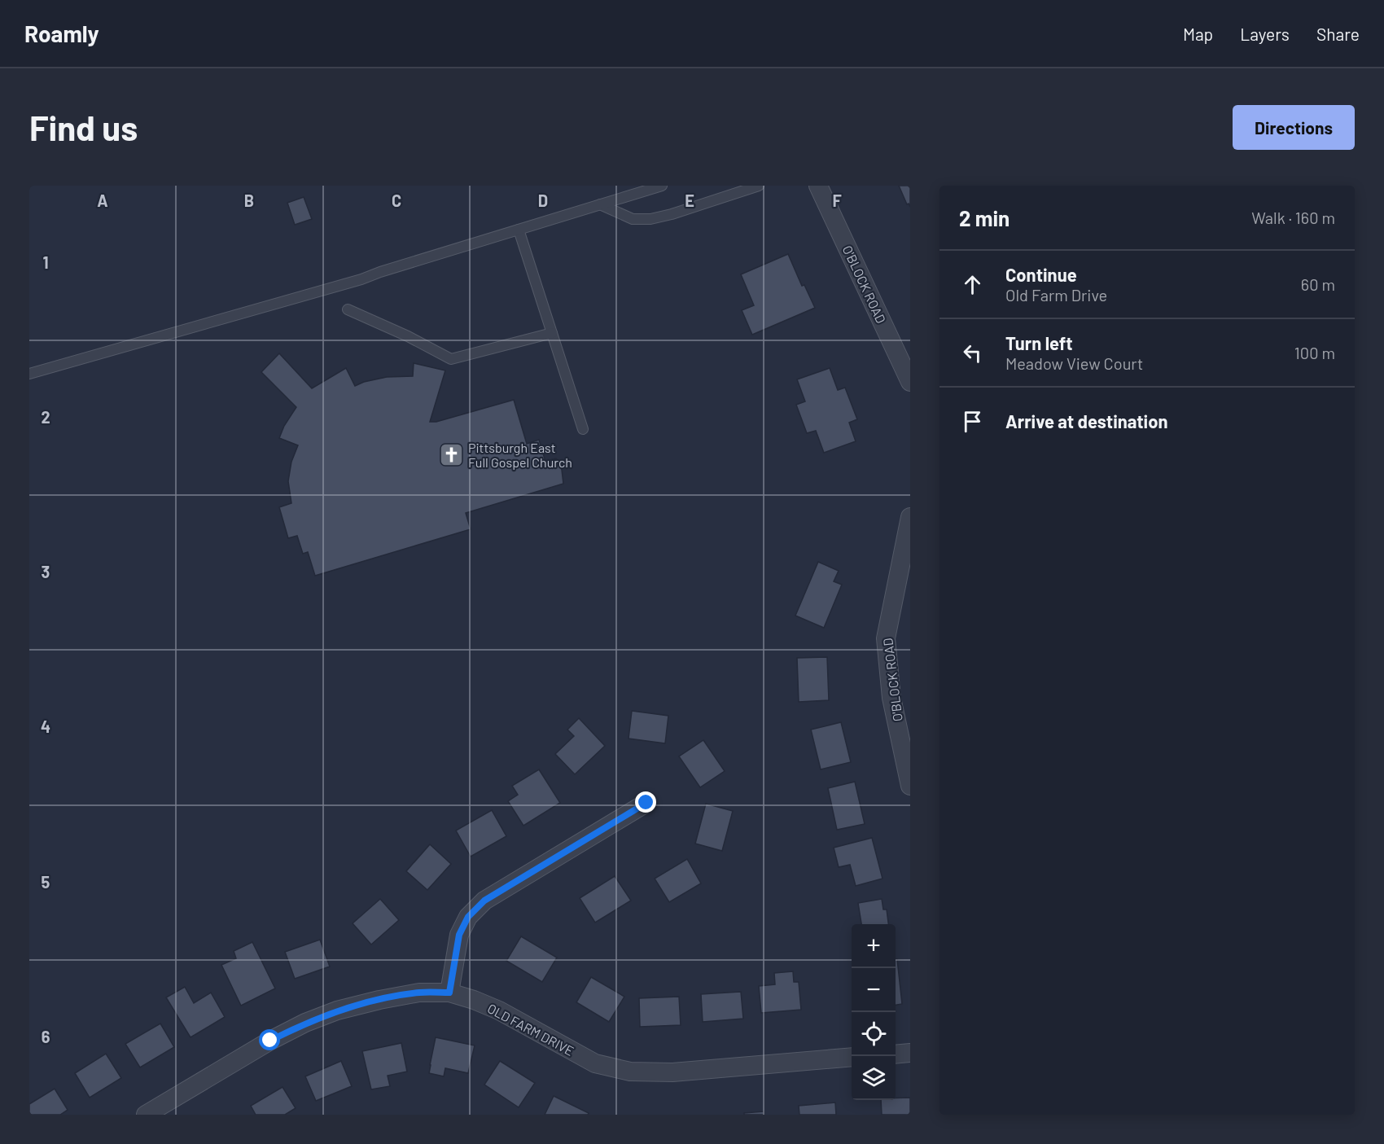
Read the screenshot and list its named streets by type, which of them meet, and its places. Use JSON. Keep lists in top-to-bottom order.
{
  "streets": {
    "street": ["O'BLOCK ROAD", "OLD FARM DRIVE"]
  },
  "places": {
    "church": ["Pittsburgh East Full Gospel Church"]
  },
  "page": {
    "header": "Roamly",
    "nav": ["Map", "Layers", "Share"],
    "buttons": "Directions",
    "title": "Find us",
    "heading": ["2 min", "Walk · 160 m"],
    "list": [
      ["Continue", "Old Farm Drive", "60 m"],
      ["Turn left", "Meadow View Court", "100 m"],
      "Arrive at destination"
    ],
    "map_buttons": ["+", "−"]
  },
  "grid": {
    "columns": [
      "A",
      "B",
      "C",
      "D",
      "E",
      "F"
    ],
    "rows": [
      "1",
      "2",
      "3",
      "4",
      "5",
      "6"
    ]
  }
}
